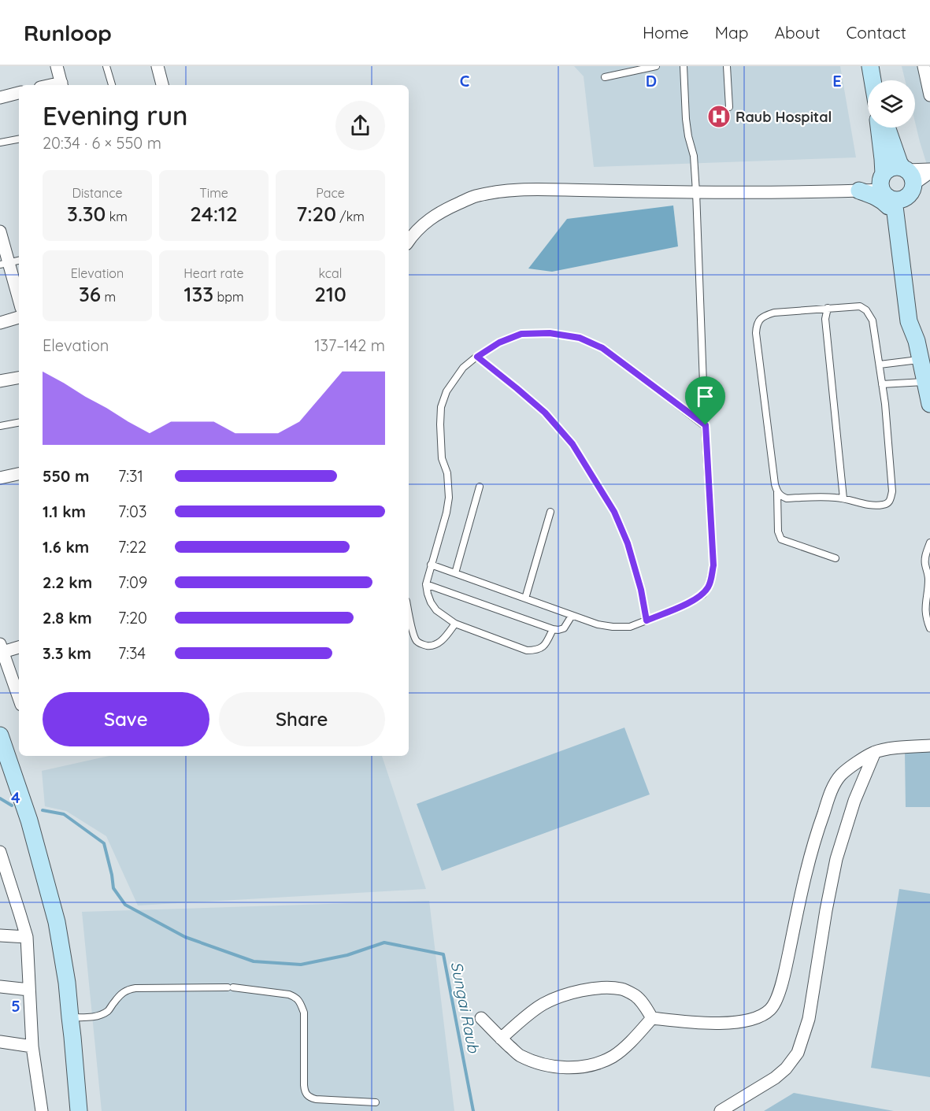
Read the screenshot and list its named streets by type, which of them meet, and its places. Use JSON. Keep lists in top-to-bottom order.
{
  "water": ["Sungai Raub"],
  "places": {
    "hospital": ["Raub Hospital"]
  },
  "page": {
    "header": "Runloop",
    "nav": [
      "Home",
      "Map",
      "About",
      "Contact"
    ],
    "heading": ["Evening run", "20:34 · 6 × 550 m"],
    "stats": [
      ["Distance", "3.30 km"],
      ["Time", "24:12"],
      ["Pace", "7:20 /km"],
      ["Elevation", "36 m"],
      ["Heart rate", "133 bpm"],
      ["kcal", "210"]
    ],
    "chart": ["Elevation", "137–142 m"],
    "list": [
      {
        "name": "550 m",
        "note": "7:31"
      },
      {
        "name": "1.1 km",
        "note": "7:03"
      },
      {
        "name": "1.6 km",
        "note": "7:22"
      },
      {
        "name": "2.2 km",
        "note": "7:09"
      },
      {
        "name": "2.8 km",
        "note": "7:20"
      },
      {
        "name": "3.3 km",
        "note": "7:34"
      }
    ],
    "buttons": ["Save", "Share"]
  },
  "grid": {
    "columns": ["C", "D", "E"],
    "rows": ["4", "5"]
  }
}
